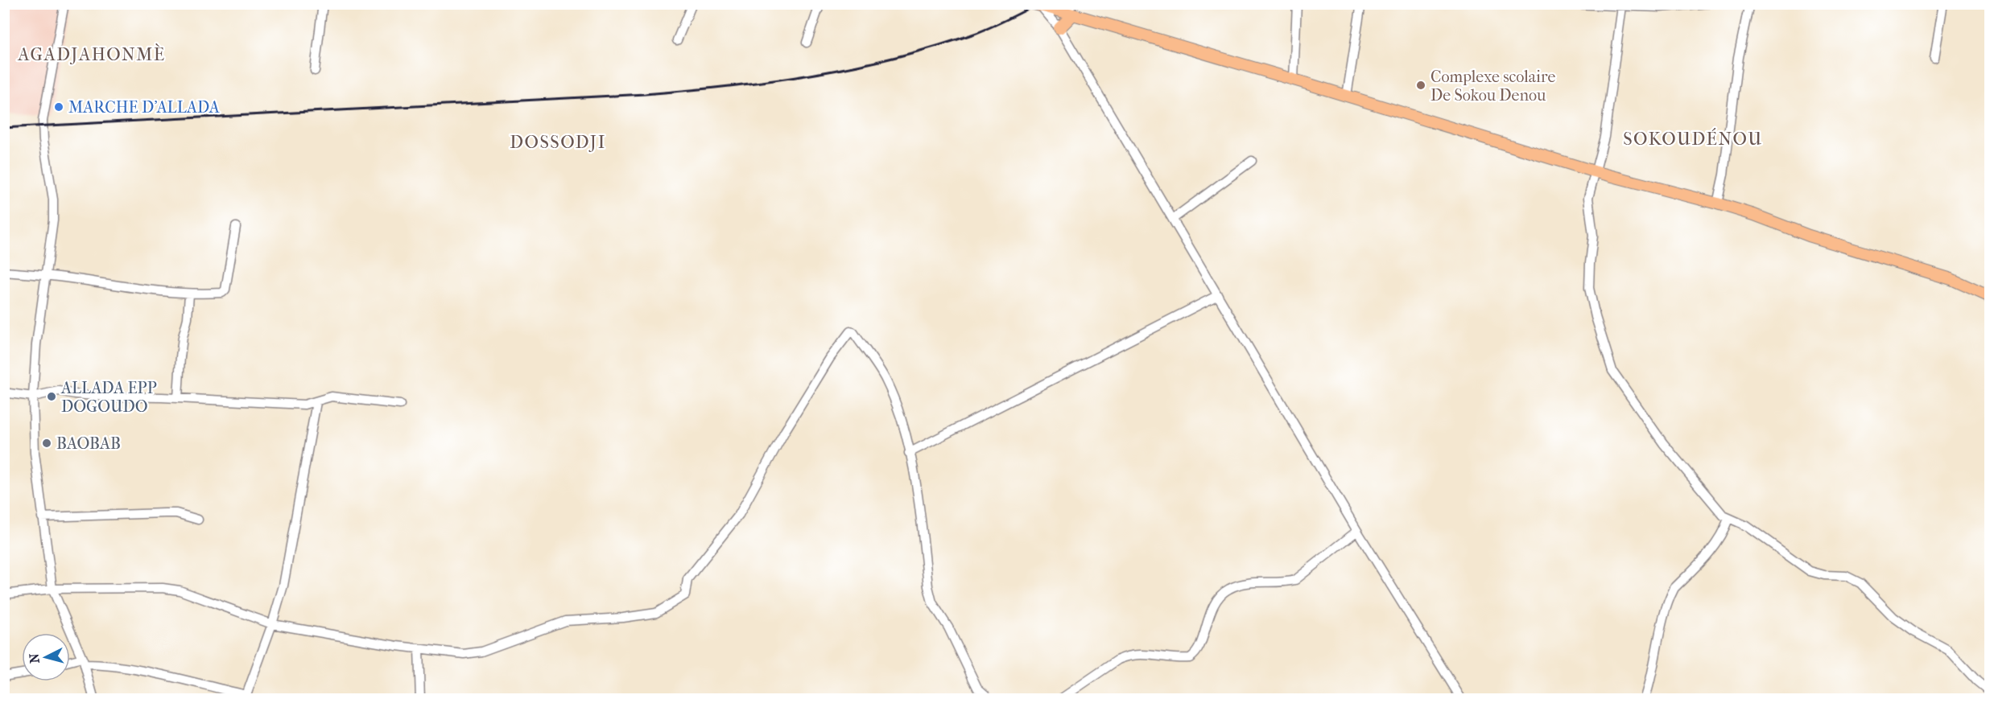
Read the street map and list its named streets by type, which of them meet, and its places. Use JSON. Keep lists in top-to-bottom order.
{
  "districts": ["AGADJAHONMÈ", "SOKOUDÉNOU", "DOSSODJI"],
  "places": [
    "Complexe scolaire De Sokou Denou",
    "MARCHE D'ALLADA",
    "ALLADA EPP DOGOUDO",
    "BAOBAB"
  ],
  "north": "left"
}
